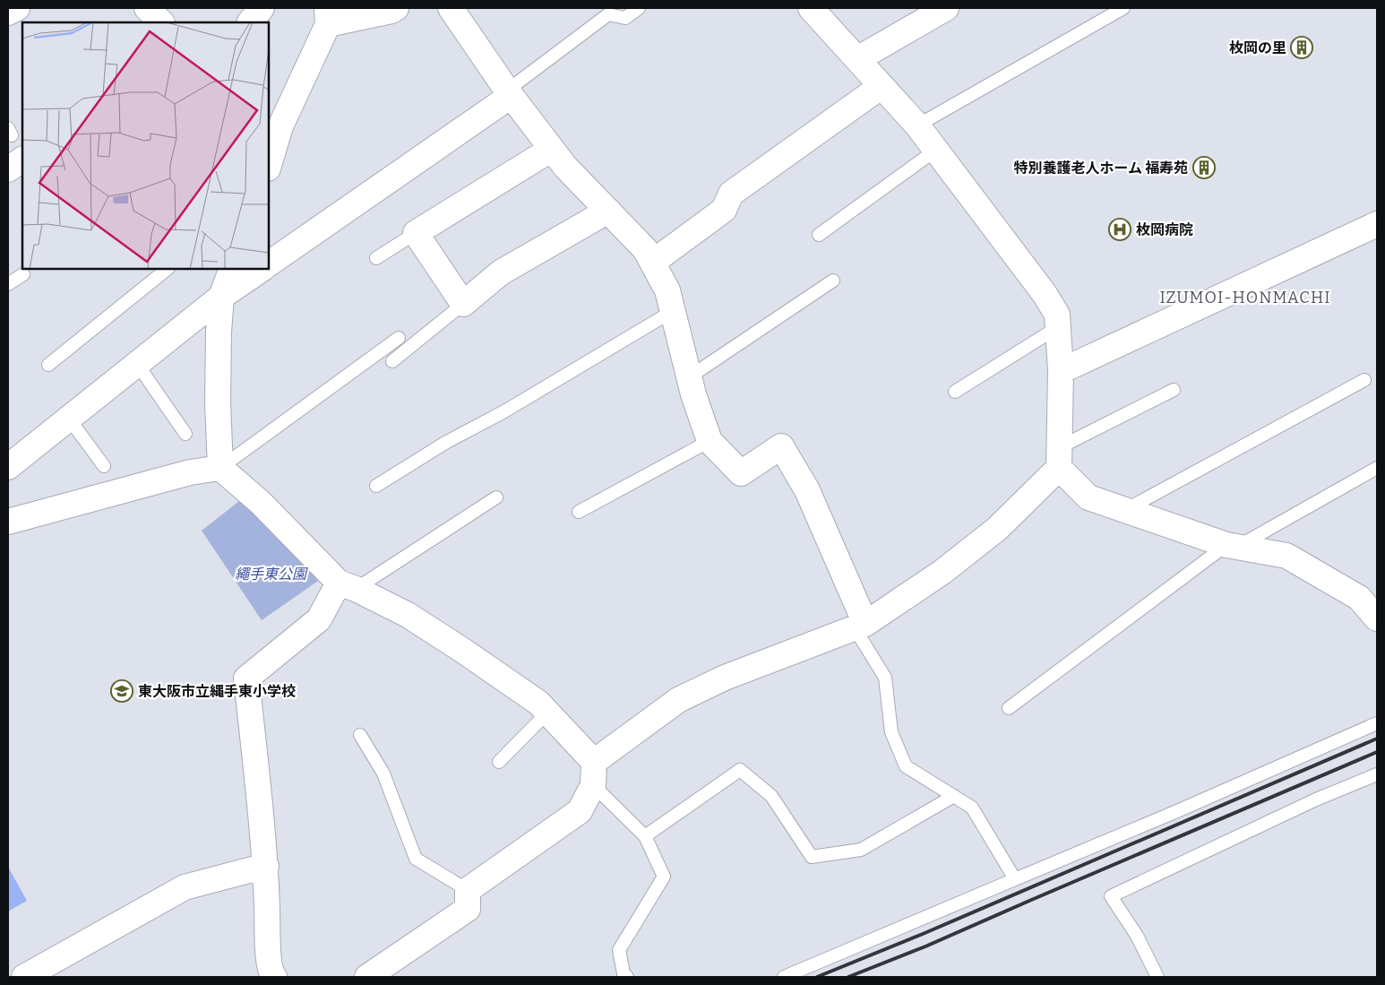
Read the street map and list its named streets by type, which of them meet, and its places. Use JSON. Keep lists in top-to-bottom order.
{
  "districts": ["IZUMOI-HONMACHI"],
  "parks": ["繩手東公園"],
  "places": {
    "building": ["枚岡の里", "特別養護老人ホーム 福寿苑"],
    "hospital": ["枚岡病院"],
    "school or university": ["東大阪市立縄手東小学校"]
  }
}
